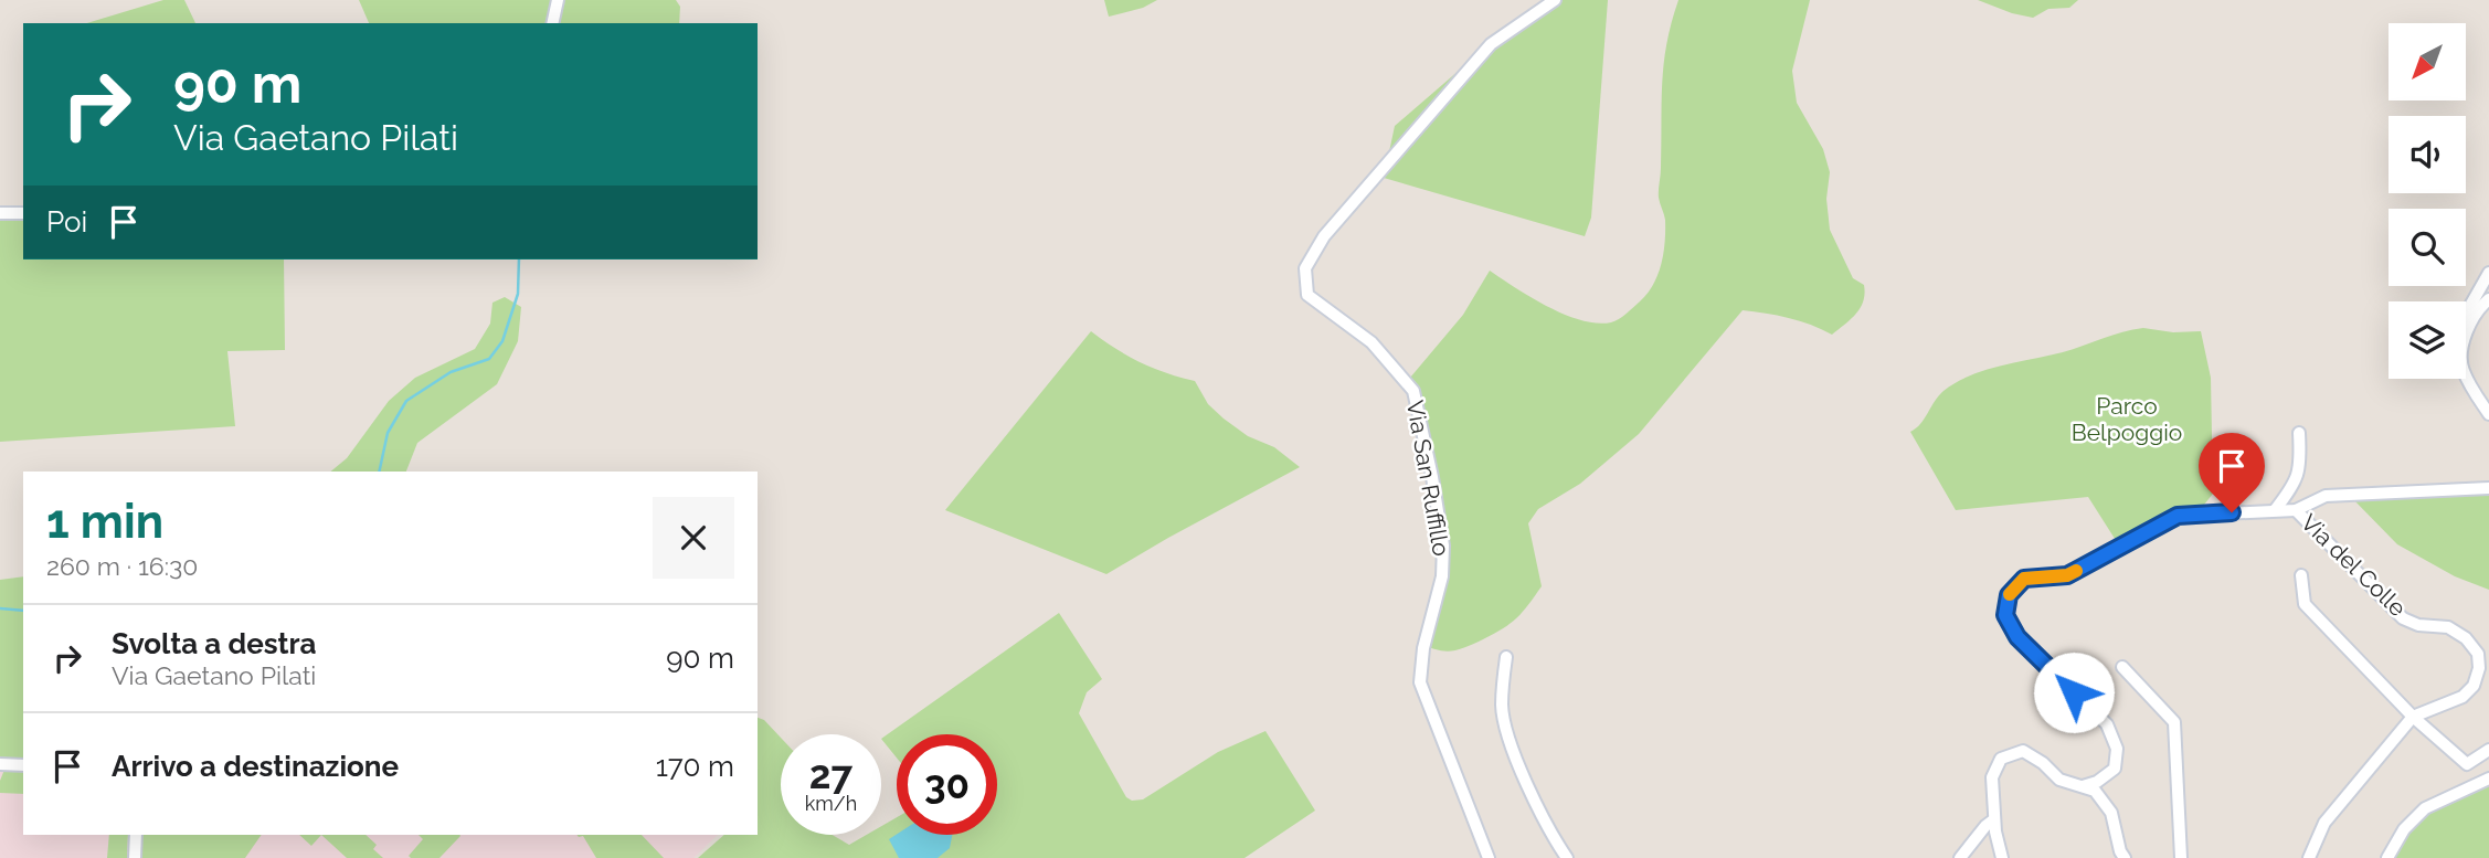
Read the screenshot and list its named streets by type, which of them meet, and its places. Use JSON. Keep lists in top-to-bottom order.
{
  "streets": {
    "street": ["Via San Ruffillo", "Via del Colle"]
  },
  "parks": ["Parco Belpoggio"],
  "north": "bottom left",
  "page": {
    "turn": ["90 m", "Via Gaetano Pilati"],
    "then": "Poi",
    "heading": ["1 min", "260 m · 16:30"],
    "list": [
      {
        "name": "Svolta a destra",
        "note": "Via Gaetano Pilati",
        "value": "90 m"
      },
      {
        "name": "Arrivo a destinazione",
        "value": "170 m"
      }
    ],
    "speed": "27 km/h",
    "limit": "30"
  }
}
